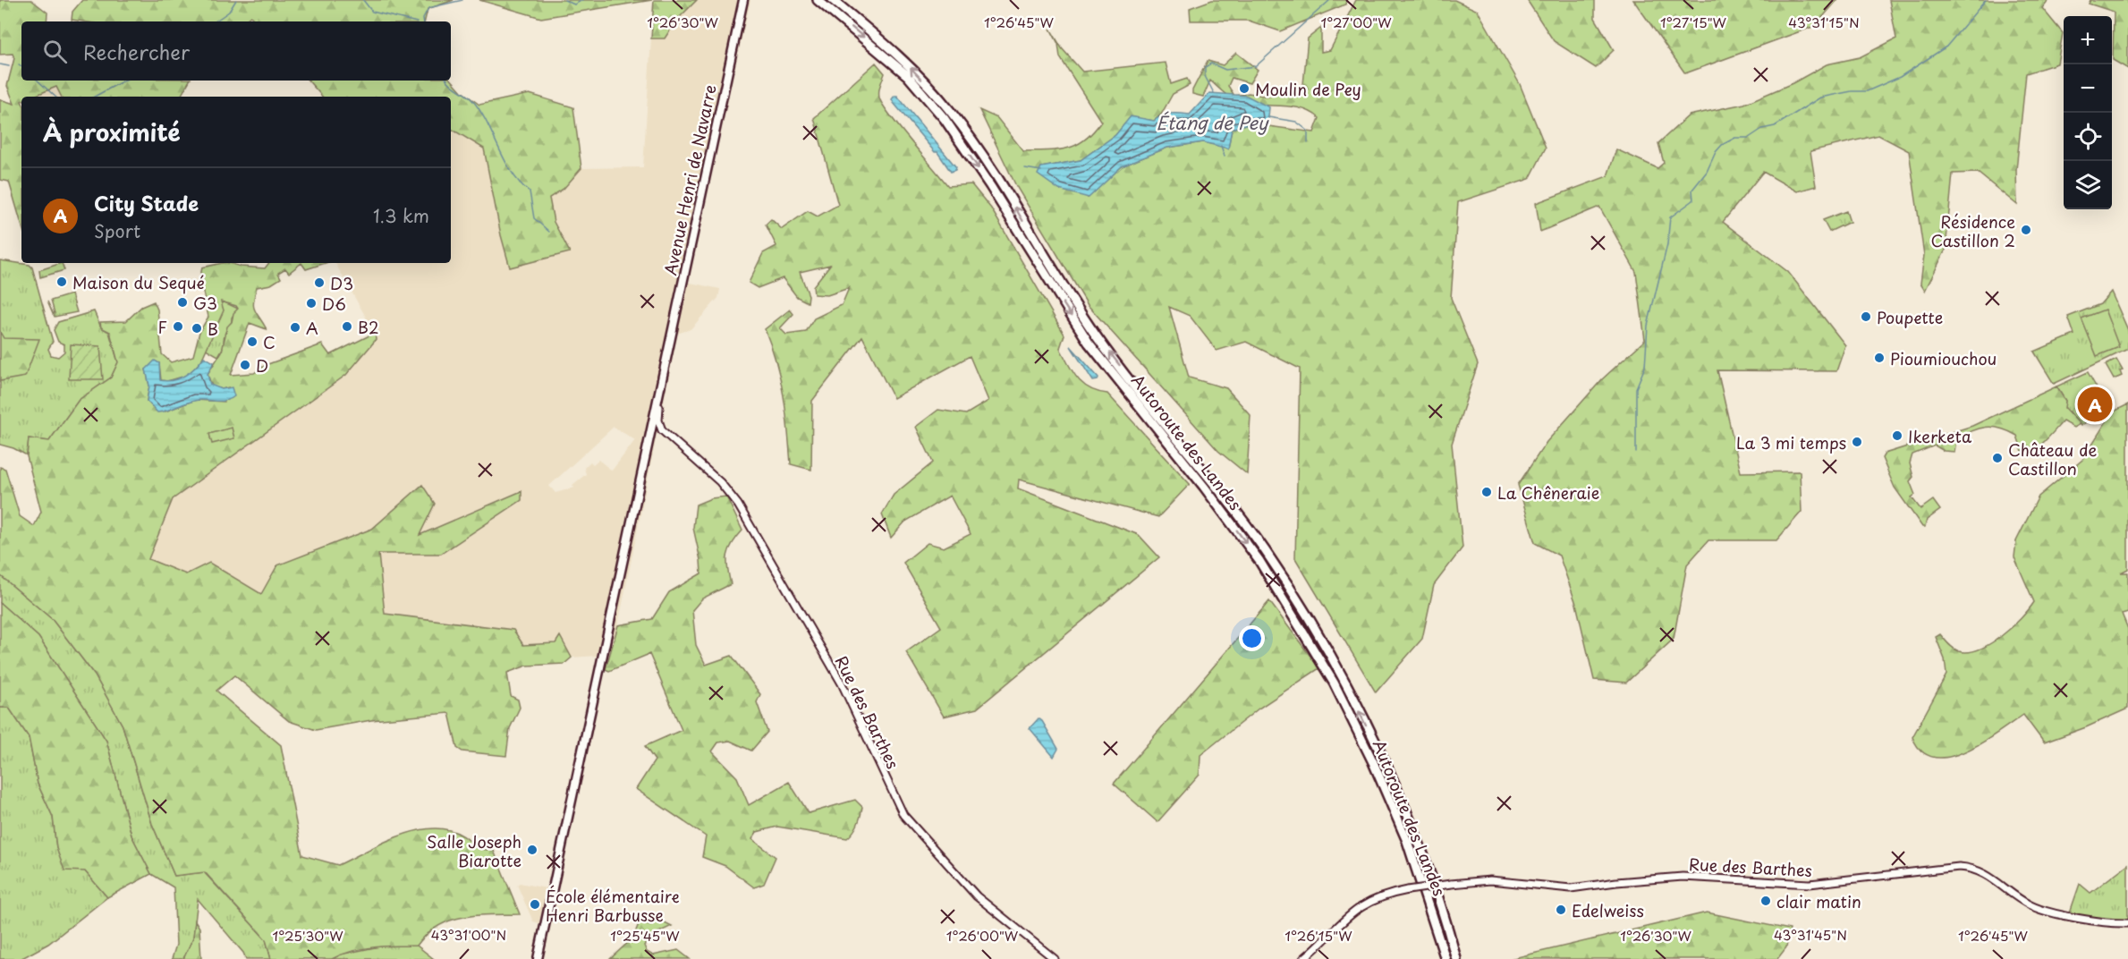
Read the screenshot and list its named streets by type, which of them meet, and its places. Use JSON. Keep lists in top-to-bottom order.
{
  "streets": {
    "highway": ["Autoroute des Landes"],
    "main road": ["Avenue Henri de Navarre"],
    "street": ["Rue des Barthes"]
  },
  "water": ["Étang de Pey"],
  "places": [
    "Moulin de Pey",
    "Résidence Castillon 2",
    "Maison du Sequé",
    "D3",
    "G3",
    "D6",
    "Poupette",
    "F",
    "B2",
    "A",
    "B",
    "C",
    "Pioumiouchou",
    "D",
    "Ikerketa",
    "La 3 mi temps",
    "Château de Castillon",
    "La Chêneraie",
    "Salle Joseph Biarotte",
    "clair matin",
    "École élémentaire Henri Barbusse",
    "Edelweiss"
  ],
  "page": {
    "map_buttons": ["+", "−"],
    "search": "Rechercher",
    "heading": "À proximité",
    "list": [
      {
        "mark": "A",
        "name": "City Stade",
        "note": "Sport",
        "value": "1.3 km"
      }
    ],
    "pins": "A"
  },
  "coordinates": [
    "1°26'30\"W",
    "1°26'45\"W",
    "1°27'00\"W",
    "1°27'15\"W",
    "43°31'15\"N",
    "43°31'00\"N",
    "43°31'45\"N",
    "1°25'30\"W",
    "1°25'45\"W",
    "1°26'00\"W",
    "1°26'15\"W"
  ]
}
